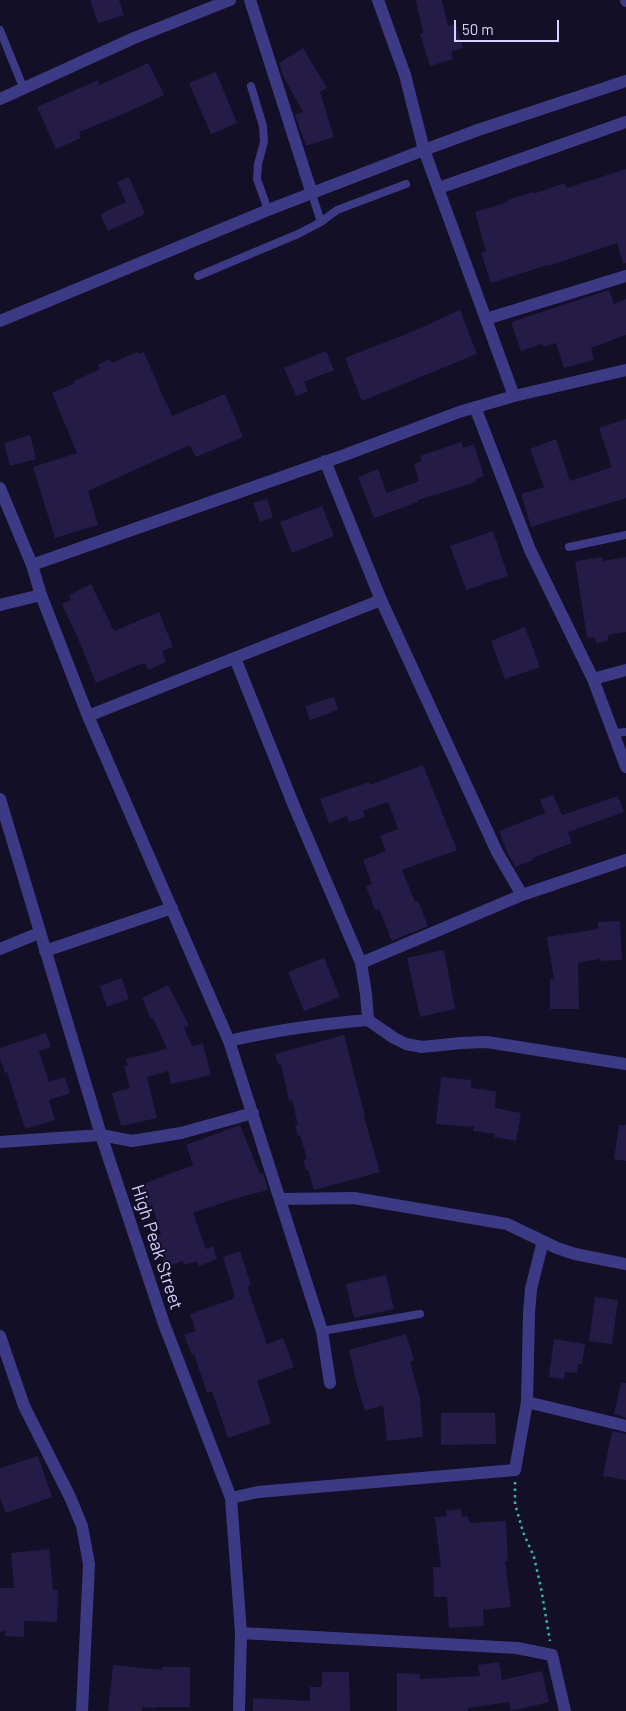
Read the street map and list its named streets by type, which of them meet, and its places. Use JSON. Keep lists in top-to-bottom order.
{
  "streets": {
    "street": ["High Peak Street"]
  },
  "scale_bar": "50 m"
}
